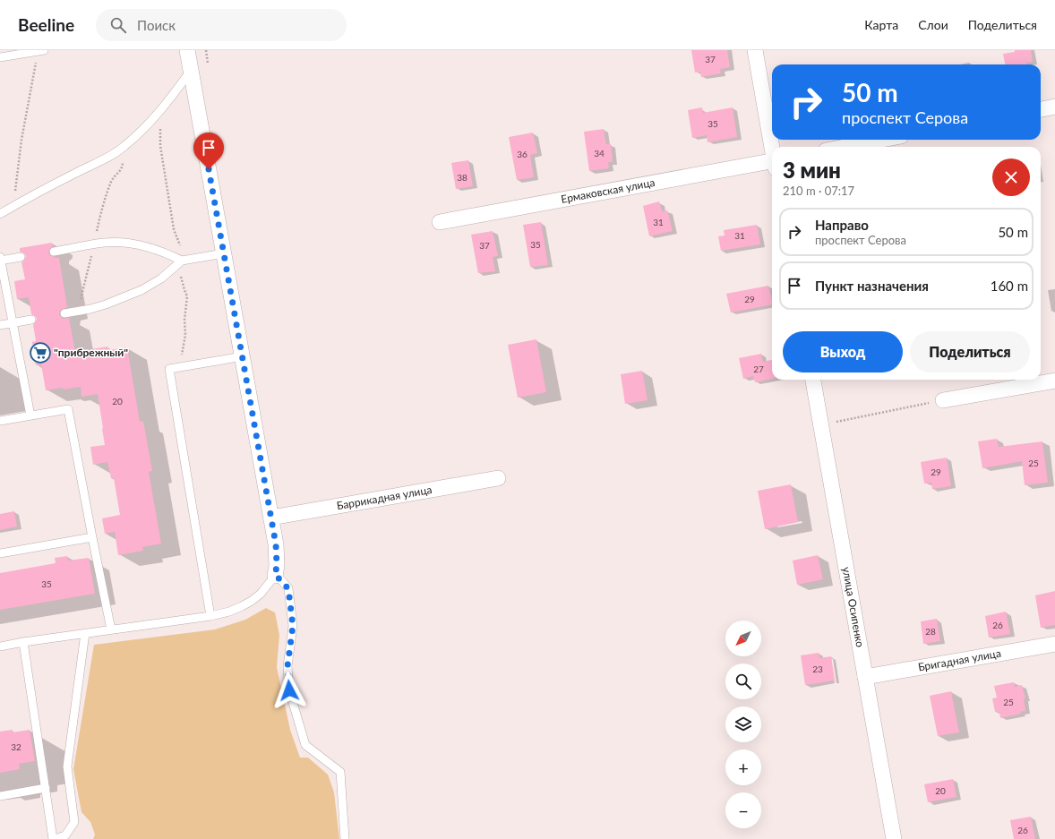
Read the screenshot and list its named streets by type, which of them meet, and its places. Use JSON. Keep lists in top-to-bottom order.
{
  "streets": {
    "street": [
      "Ермаковская улица",
      "Баррикадная улица",
      "улица Осипенко",
      "Бригадная улица"
    ]
  },
  "crossings": [
    ["улица Осипенко", "Бригадная улица"]
  ],
  "places": {
    "supermarket": ["\"прибрежный\""]
  },
  "house_numbers": [
    "37",
    "35",
    "34",
    "36",
    "38",
    "31",
    "31",
    "35",
    "37",
    "29",
    "27",
    "20",
    "25",
    "29",
    "35",
    "26",
    "28",
    "23",
    "25",
    "32",
    "20",
    "26"
  ],
  "north": "bottom left",
  "page": {
    "header": "Beeline",
    "search": "Поиск",
    "nav": ["Карта", "Слои", "Поделиться"],
    "turn": ["50 m", "проспект Серова"],
    "heading": ["3 мин", "210 m · 07:17"],
    "list": [
      {
        "name": "Направо",
        "note": "проспект Серова",
        "value": "50 m"
      },
      {
        "name": "Пункт назначения",
        "value": "160 m"
      }
    ],
    "buttons": ["Выход", "Поделиться"],
    "map_buttons": ["+", "−"]
  }
}
